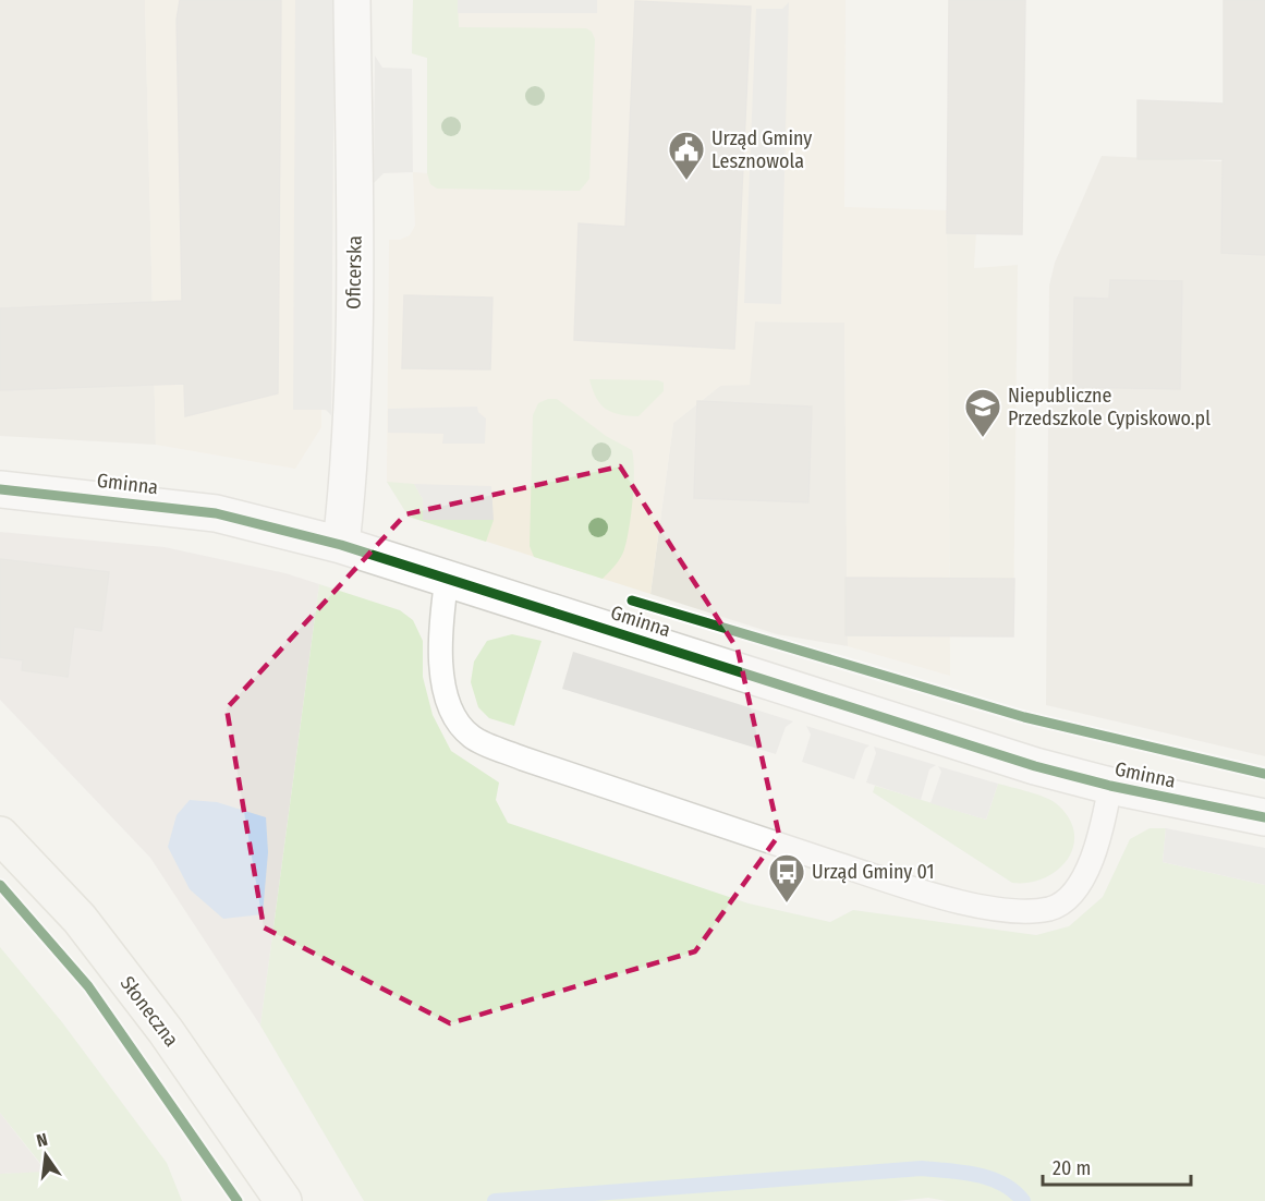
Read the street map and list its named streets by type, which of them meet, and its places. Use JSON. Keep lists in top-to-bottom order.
{
  "streets": {
    "main road": ["Słoneczna"],
    "street": ["Oficerska", "Gminna"]
  },
  "crossings": [
    ["Oficerska", "Gminna"]
  ],
  "places": {
    "public building": ["Urząd Gminy Lesznowola"],
    "school or university": ["Niepubliczne Przedszkole Cypiskowo.pl"],
    "bus stop": ["Urząd Gminy 01"]
  },
  "scale_bar": "20 m",
  "north": "top"
}
